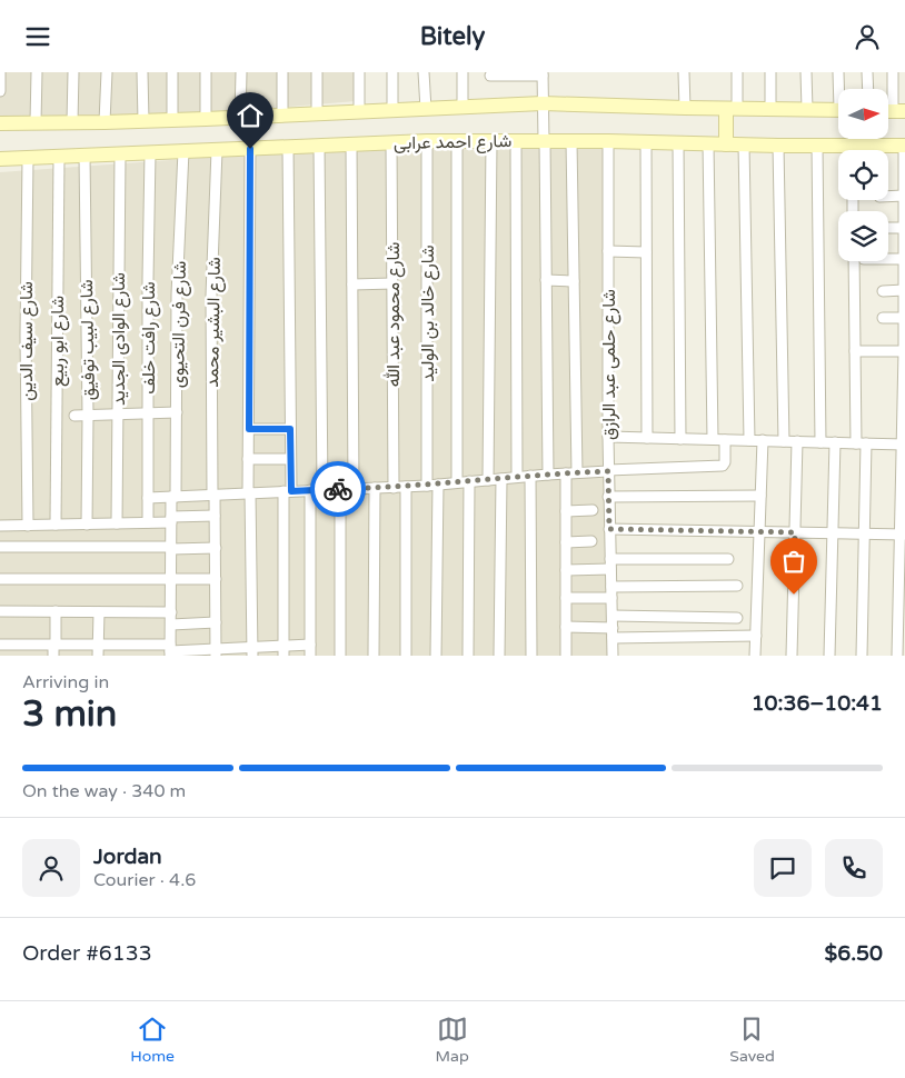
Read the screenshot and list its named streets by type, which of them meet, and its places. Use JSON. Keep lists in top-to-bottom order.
{
  "streets": {
    "street": [
      "شارع احمد عرابى",
      "شارع خالد بن الوليد",
      "شارع محمود عبد الله",
      "شارع البشير محمد",
      "شارع فرن التحيوى",
      "شارع رافت خلف",
      "شارع الوادى الجديد",
      "شارع لبيب توفيق",
      "شارع سيف الدين",
      "شارع ابو ربيع",
      "شارع حلمى عبد الرازق"
    ]
  },
  "crossings": [
    ["شارع احمد عرابى", "شارع خالد بن الوليد"],
    ["شارع احمد عرابى", "شارع محمود عبد الله"],
    ["شارع احمد عرابى", "شارع البشير محمد"],
    ["شارع احمد عرابى", "شارع فرن التحيوى"],
    ["شارع احمد عرابى", "شارع رافت خلف"],
    ["شارع احمد عرابى", "شارع الوادى الجديد"],
    ["شارع احمد عرابى", "شارع لبيب توفيق"],
    ["شارع احمد عرابى", "شارع سيف الدين"],
    ["شارع احمد عرابى", "شارع ابو ربيع"],
    ["شارع احمد عرابى", "شارع حلمى عبد الرازق"]
  ],
  "north": "right",
  "page": {
    "header": "Bitely",
    "heading": ["3 min", "Arriving in", "10:36–10:41"],
    "panel": [
      "Jordan",
      "Courier · 4.6",
      "Order #6133",
      "$6.50"
    ],
    "bar": "On the way · 340 m",
    "tabs": ["Home", "Map", "Saved"]
  }
}
